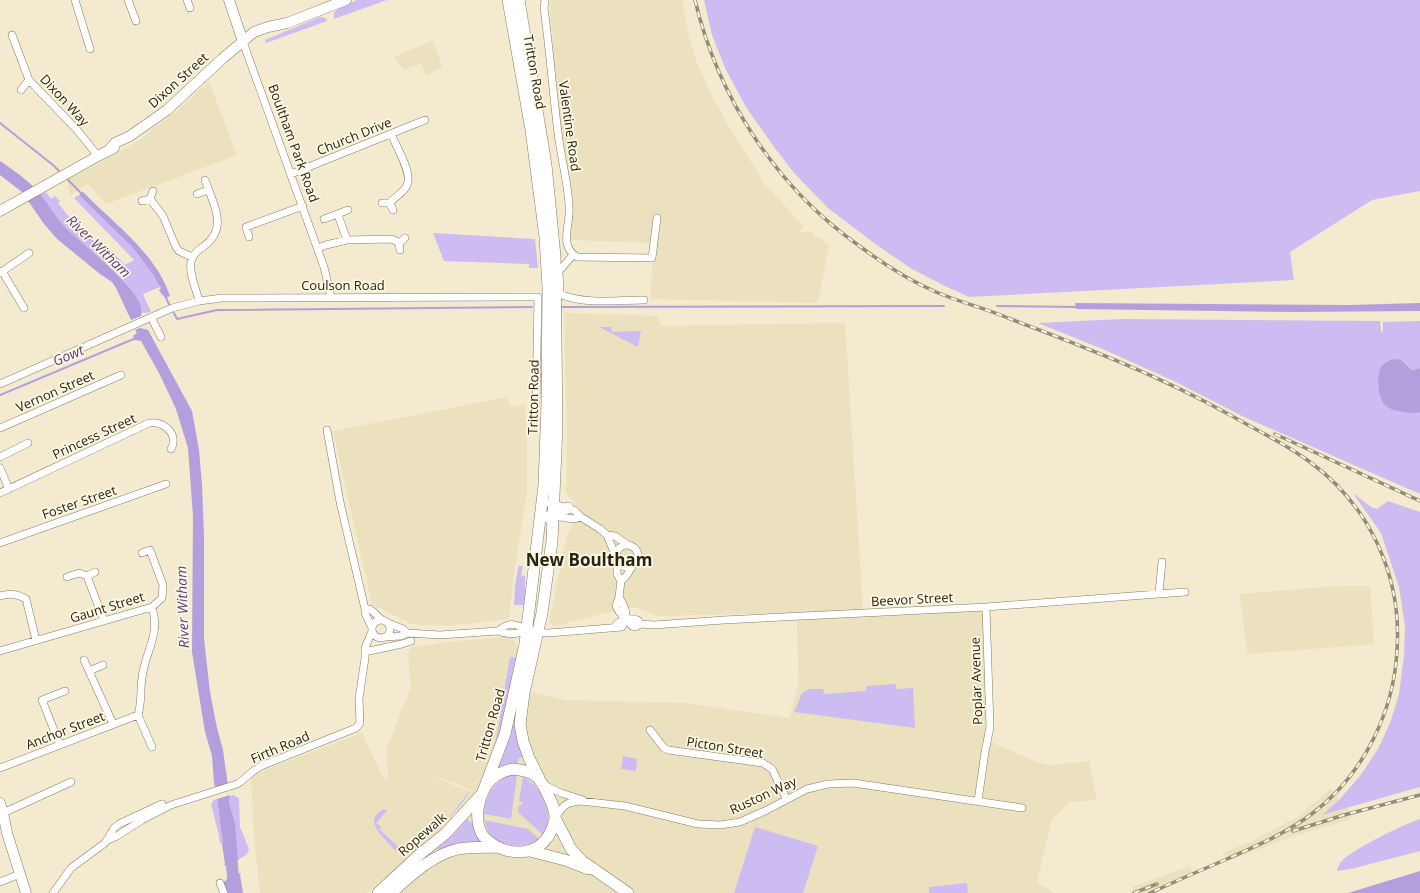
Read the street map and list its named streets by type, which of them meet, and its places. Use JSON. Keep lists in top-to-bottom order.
{
  "streets": {
    "main road": ["Tritton Road", "Ropewalk"],
    "street": [
      "Dixon Street",
      "Dixon Way",
      "Valentine Road",
      "Church Drive",
      "Boultham Park Road",
      "Coulson Road",
      "Vernon Street",
      "Princess Street",
      "Foster Street",
      "Beevor Street",
      "Gaunt Street",
      "Poplar Avenue",
      "Anchor Street",
      "Firth Road",
      "Picton Street",
      "Ruston Way"
    ]
  },
  "crossings": [
    ["Tritton Road", "Ruston Way"],
    ["Tritton Road", "Ropewalk"],
    ["Dixon Street", "Dixon Way"],
    ["Dixon Street", "Boultham Park Road"],
    ["Church Drive", "Boultham Park Road"],
    ["Boultham Park Road", "Coulson Road"],
    ["Beevor Street", "Poplar Avenue"],
    ["Poplar Avenue", "Ruston Way"],
    ["Picton Street", "Ruston Way"],
    ["Ruston Way", "Ropewalk"]
  ],
  "districts": ["New Boultham"],
  "water": ["River Witham", "Gowt"]
}
